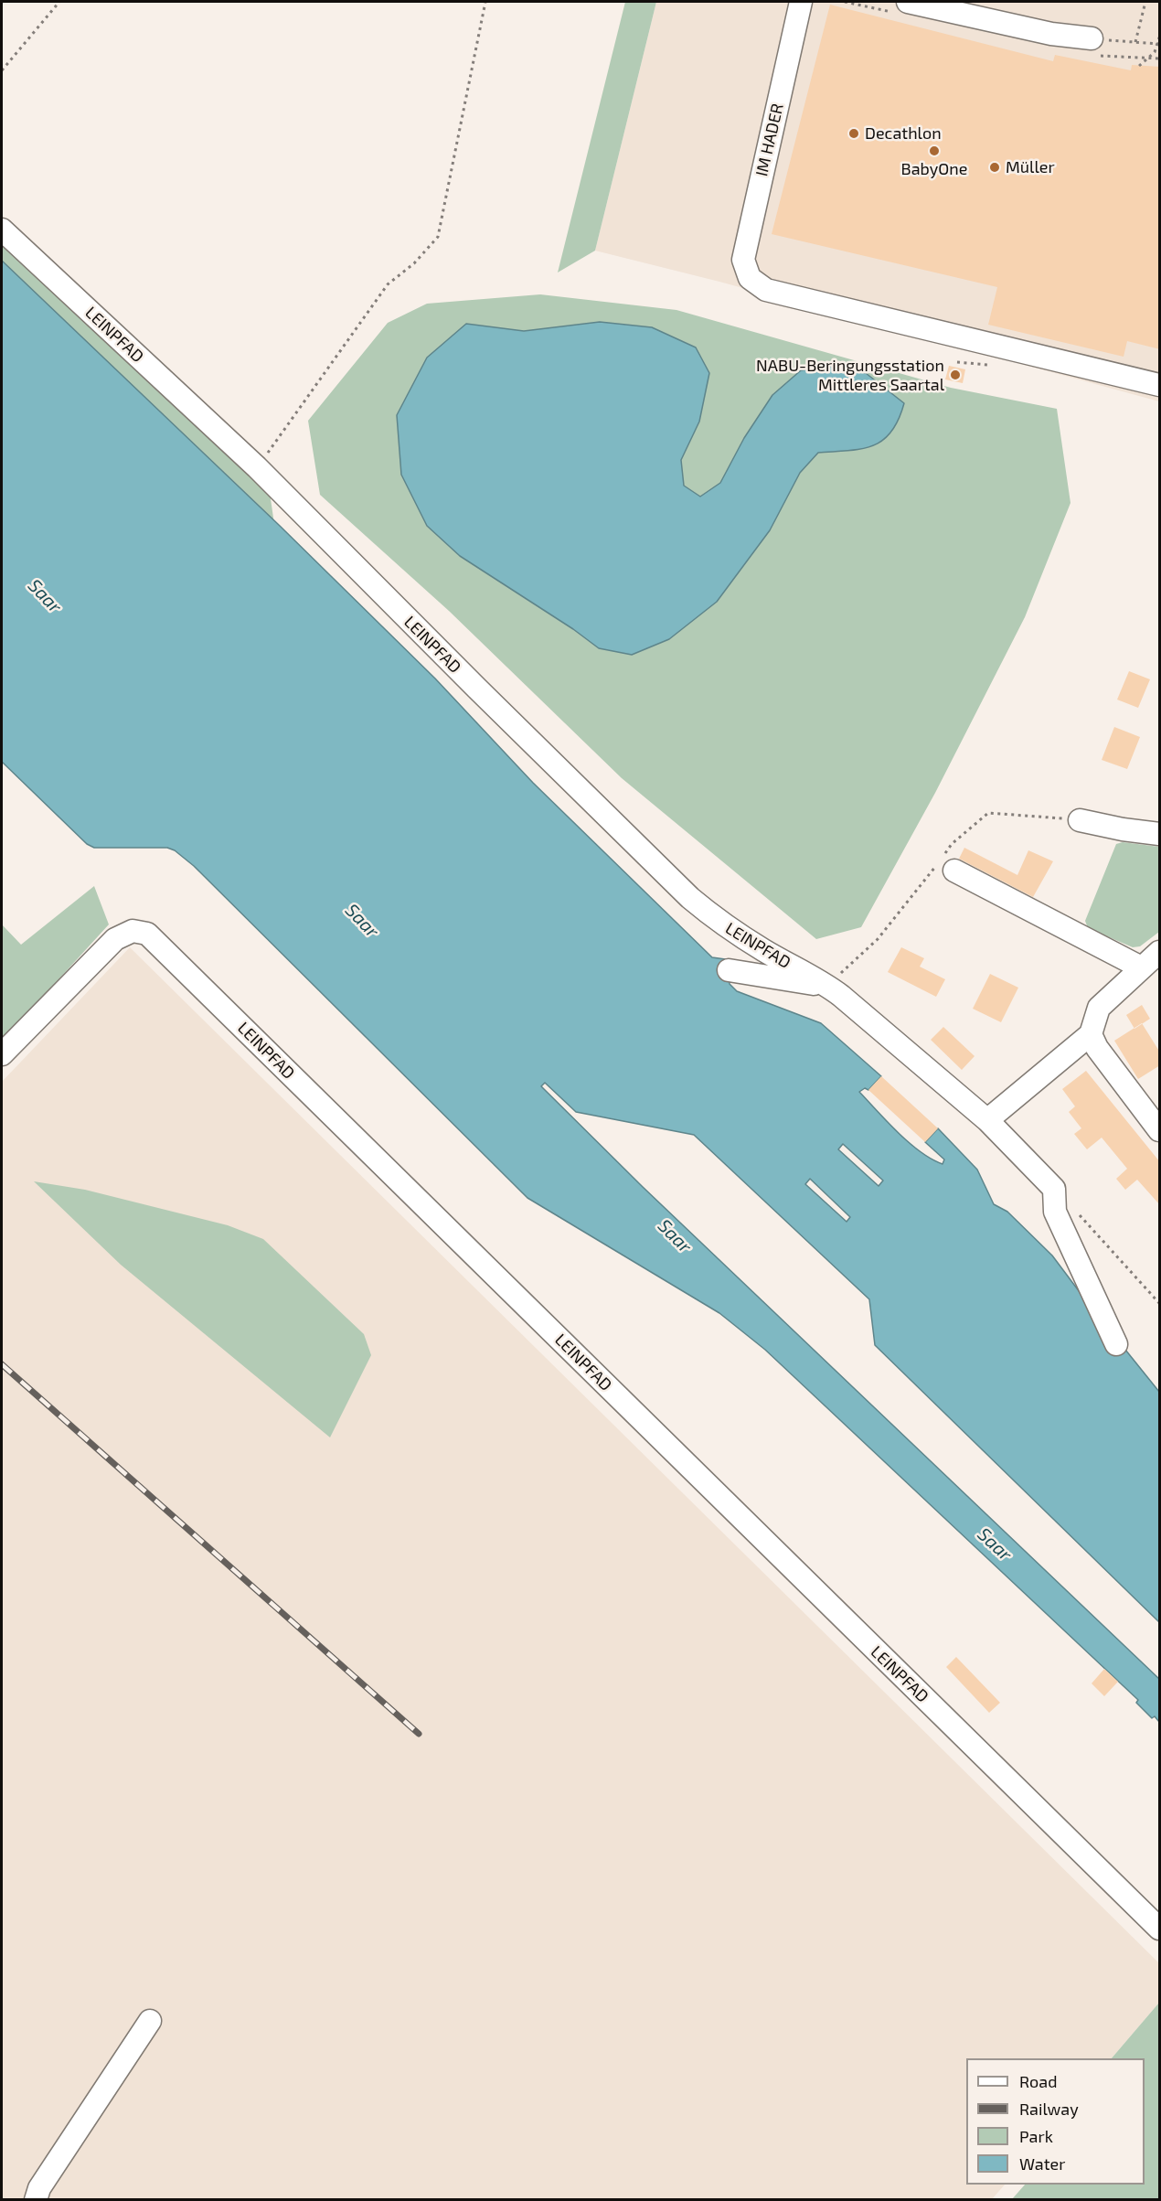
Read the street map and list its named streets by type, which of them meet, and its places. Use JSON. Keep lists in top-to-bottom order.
{
  "streets": {
    "street": ["IM HADER", "LEINPFAD"]
  },
  "water": ["Saar"],
  "places": [
    "Decathlon",
    "BabyOne",
    "Müller",
    "NABU-Beringungsstation Mittleres Saartal"
  ],
  "legend": [
    "Road",
    "Railway",
    "Park",
    "Water"
  ]
}
